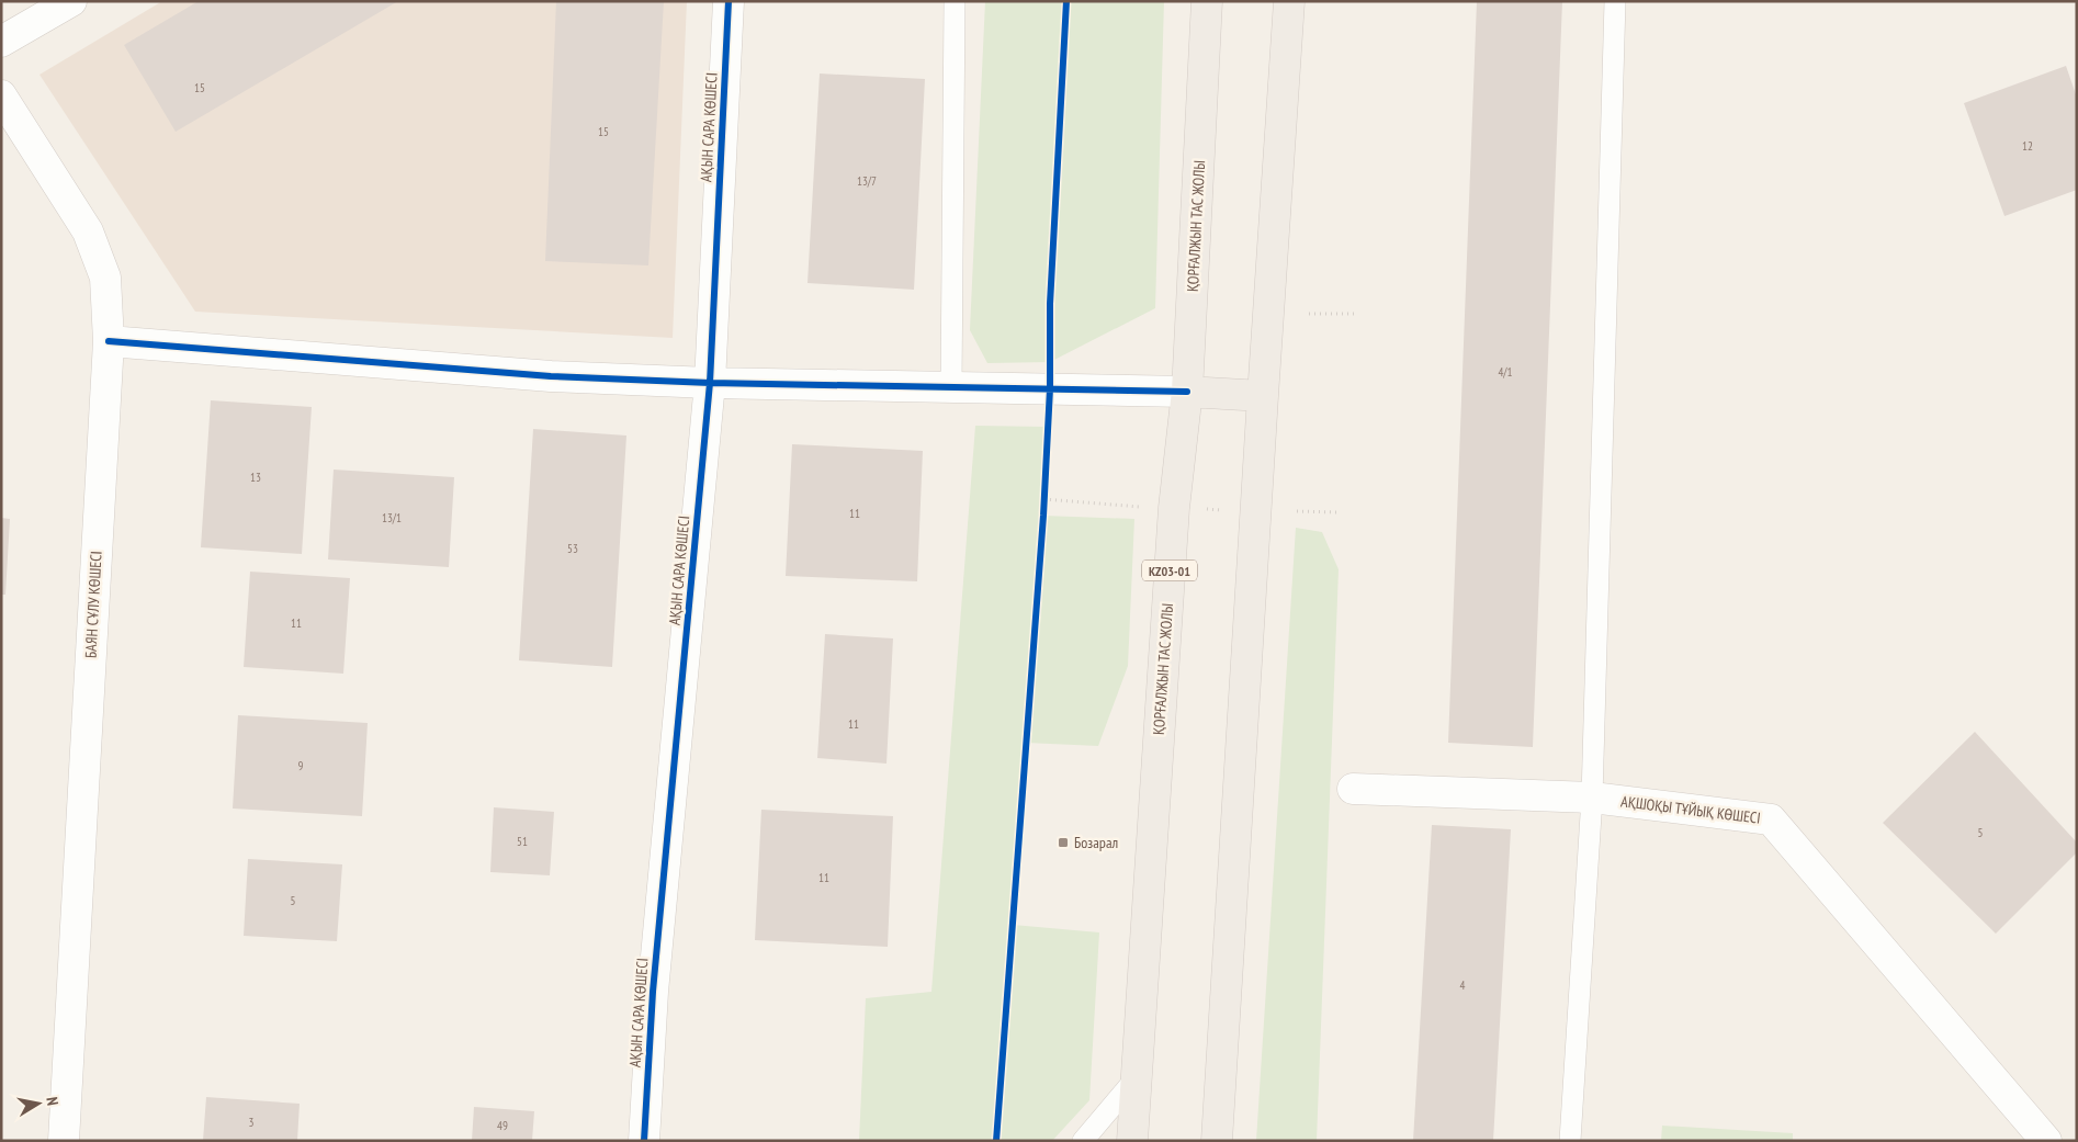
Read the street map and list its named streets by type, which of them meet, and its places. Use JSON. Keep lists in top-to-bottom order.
{
  "streets": {
    "main road": ["ҚОРҒАЛЖЫН ТАС ЖОЛЫ", "KZ03-01"],
    "street": ["АҚЫН САРА КӨШЕСІ", "БАЯН СҰЛУ КӨШЕСІ", "АҚШОҚЫ ТҰЙЫҚ КӨШЕСІ"]
  },
  "places": {
    "transit": ["Бозарал"]
  },
  "house_numbers": [
    "15",
    "15",
    "12",
    "13/7",
    "4/1",
    "13",
    "11",
    "13/1",
    "53",
    "11",
    "11",
    "9",
    "5",
    "51",
    "11",
    "5",
    "4",
    "3",
    "49"
  ],
  "north": "right"
}
